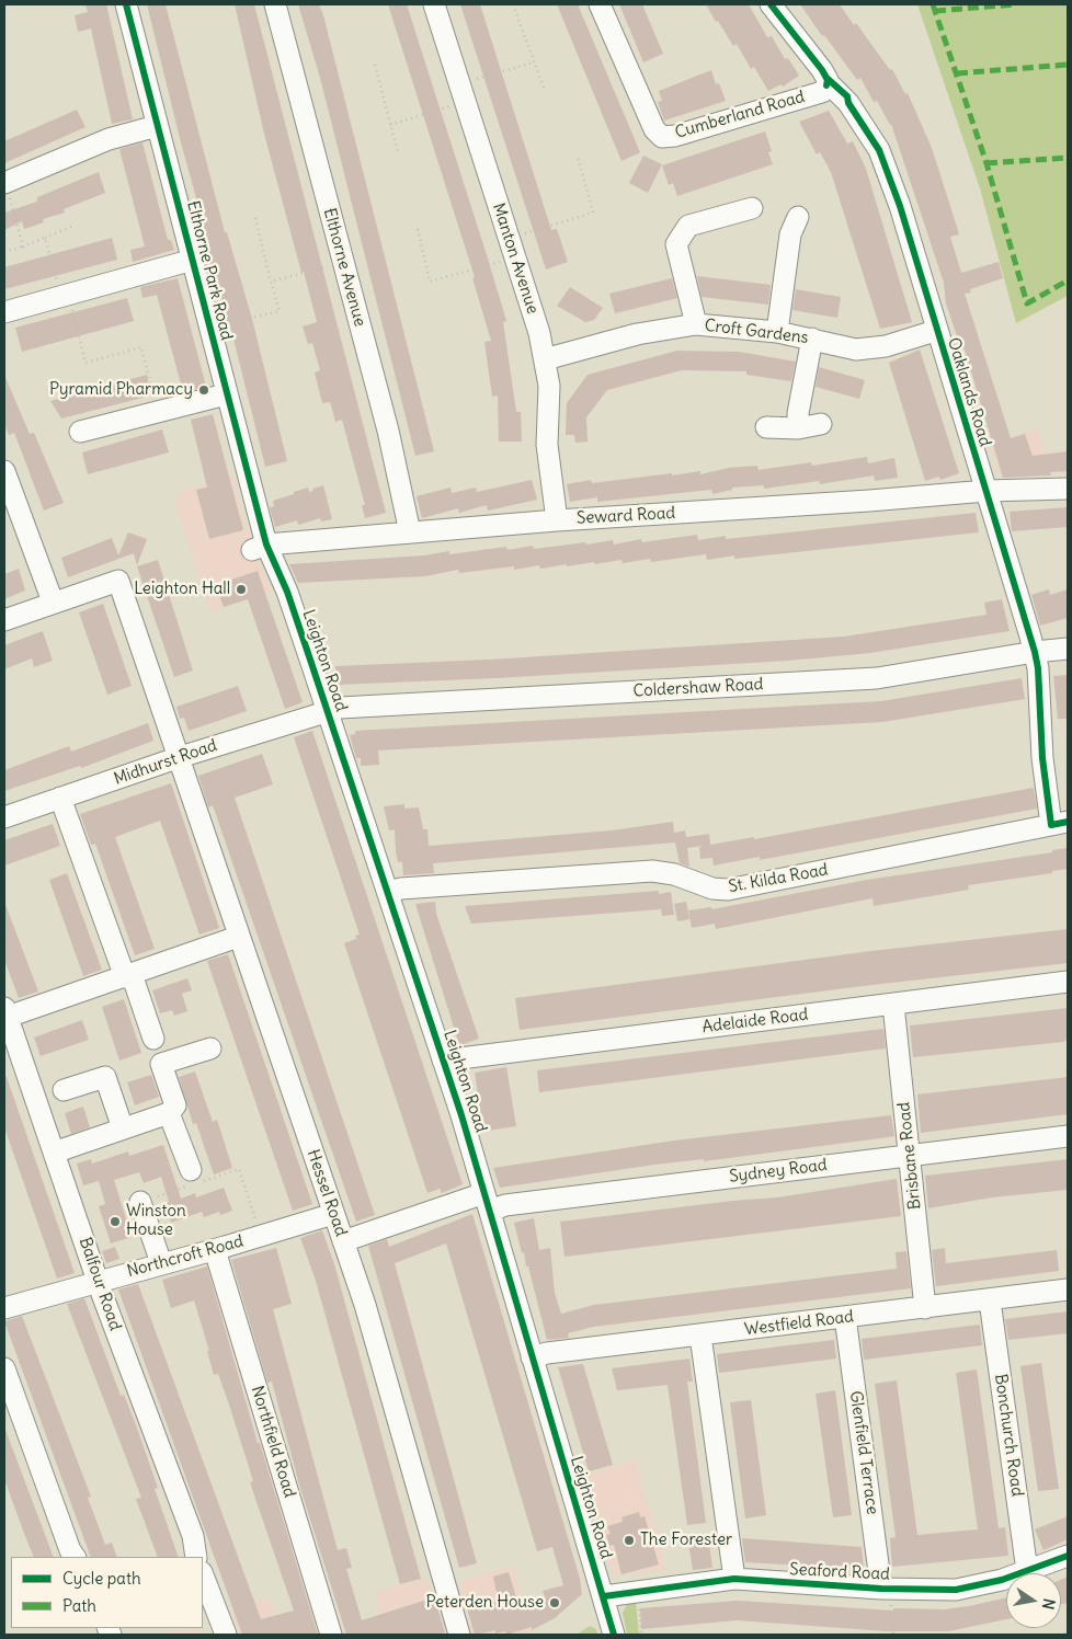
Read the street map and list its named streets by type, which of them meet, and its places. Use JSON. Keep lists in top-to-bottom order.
{
  "streets": {
    "street": [
      "Cumberland Road",
      "Manton Avenue",
      "Elthorne Avenue",
      "Elthorne Park Road",
      "Croft Gardens",
      "Oaklands Road",
      "Seward Road",
      "Leighton Road",
      "Coldershaw Road",
      "Midhurst Road",
      "St. Kilda Road",
      "Adelaide Road",
      "Brisbane Road",
      "Sydney Road",
      "Hessel Road",
      "Northcroft Road",
      "Balfour Road",
      "Westfield Road",
      "Bonchurch Road",
      "Northfield Road",
      "Glenfield Terrace",
      "Seaford Road"
    ]
  },
  "crossings": [
    ["Cumberland Road", "Oaklands Road"],
    ["Manton Avenue", "Croft Gardens"],
    ["Manton Avenue", "Seward Road"],
    ["Elthorne Avenue", "Seward Road"],
    ["Elthorne Park Road", "Seward Road"],
    ["Elthorne Park Road", "Leighton Road"],
    ["Croft Gardens", "Oaklands Road"],
    ["Oaklands Road", "Seward Road"],
    ["Oaklands Road", "Coldershaw Road"],
    ["Oaklands Road", "St. Kilda Road"],
    ["Seward Road", "Leighton Road"],
    ["Leighton Road", "Coldershaw Road"],
    ["Leighton Road", "Midhurst Road"],
    ["Leighton Road", "St. Kilda Road"],
    ["Leighton Road", "Adelaide Road"],
    ["Leighton Road", "Sydney Road"],
    ["Leighton Road", "Westfield Road"],
    ["Leighton Road", "Seaford Road"],
    ["Coldershaw Road", "Midhurst Road"],
    ["Midhurst Road", "Hessel Road"],
    ["Adelaide Road", "Brisbane Road"],
    ["Brisbane Road", "Sydney Road"],
    ["Brisbane Road", "Westfield Road"],
    ["Sydney Road", "Hessel Road"],
    ["Hessel Road", "Northcroft Road"],
    ["Northcroft Road", "Balfour Road"],
    ["Northcroft Road", "Northfield Road"],
    ["Westfield Road", "Bonchurch Road"],
    ["Westfield Road", "Glenfield Terrace"],
    ["Bonchurch Road", "Seaford Road"],
    ["Glenfield Terrace", "Seaford Road"]
  ],
  "places": [
    "Pyramid Pharmacy",
    "Leighton Hall",
    "Winston House",
    "The Forester",
    "Peterden House"
  ],
  "legend": ["Cycle path", "Path"],
  "north": "right"
}
